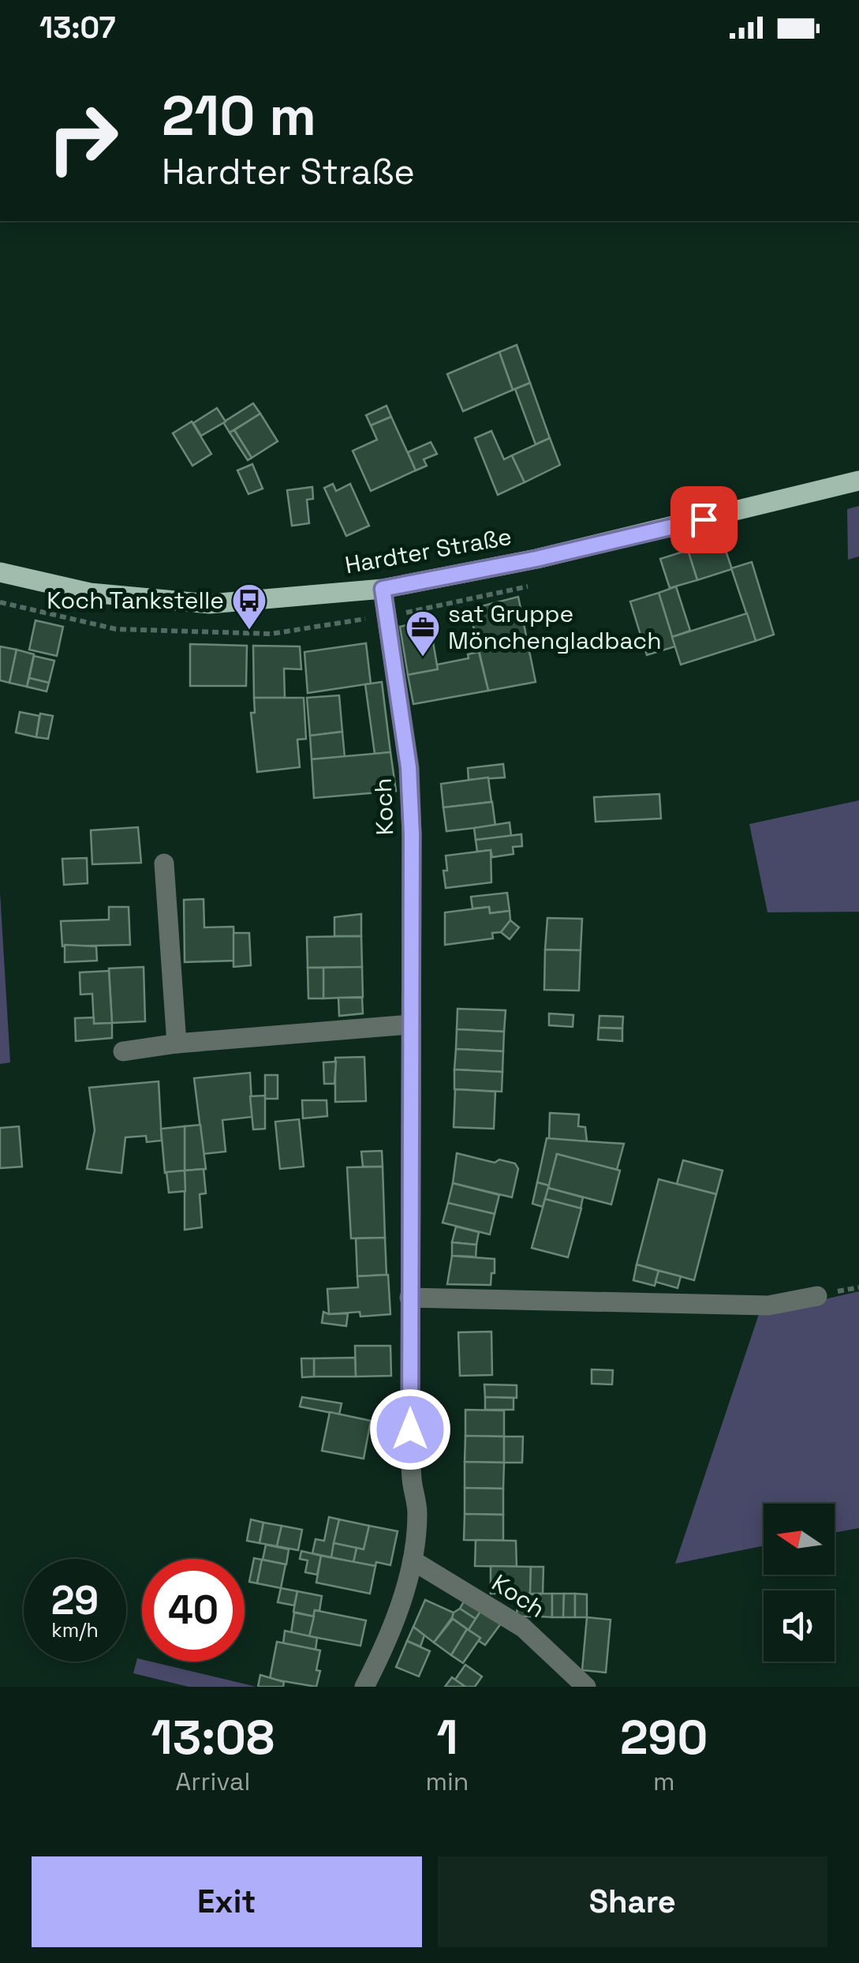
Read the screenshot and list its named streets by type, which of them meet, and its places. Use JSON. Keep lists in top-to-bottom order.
{
  "streets": {
    "main road": ["Hardter Straße"],
    "street": ["Koch"]
  },
  "crossings": [
    ["Hardter Straße", "Koch"]
  ],
  "places": {
    "bus stop": ["Koch Tankstelle"],
    "office": ["sat Gruppe Mönchengladbach"]
  },
  "north": "left",
  "page": {
    "status": "13:07",
    "turn": ["210 m", "Hardter Straße"],
    "speed": "29 km/h",
    "limit": "40",
    "eta": [
      "13:08",
      "Arrival",
      "1",
      "min",
      "290",
      "m"
    ],
    "buttons": ["Exit", "Share"]
  }
}
